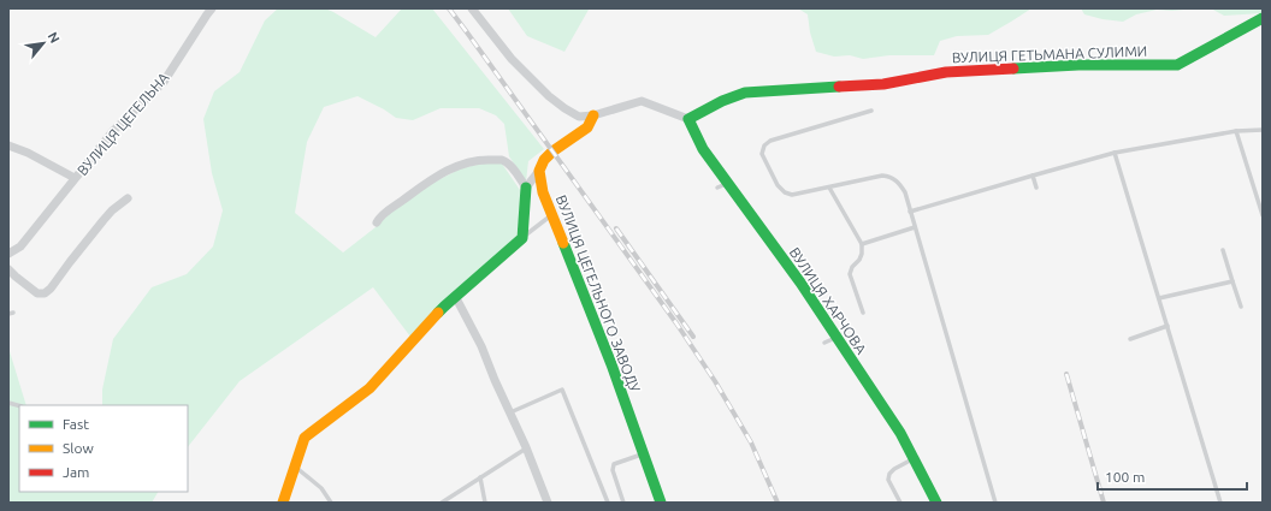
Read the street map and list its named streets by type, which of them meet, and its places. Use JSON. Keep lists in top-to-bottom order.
{
  "streets": {
    "street": [
      "ВУЛИЦЯ ГЕТЬМАНА СУЛИМИ",
      "ВУЛИЦЯ ЦЕГЕЛЬНА",
      "ВУЛИЦЯ ЦЕГЕЛЬНОГО ЗАВОДУ",
      "ВУЛИЦЯ ХАРЧОВА"
    ]
  },
  "crossings": [
    ["ВУЛИЦЯ ГЕТЬМАНА СУЛИМИ", "ВУЛИЦЯ ХАРЧОВА"]
  ],
  "legend": ["Fast", "Slow", "Jam"],
  "scale_bar": "100 m",
  "north": "top right"
}
